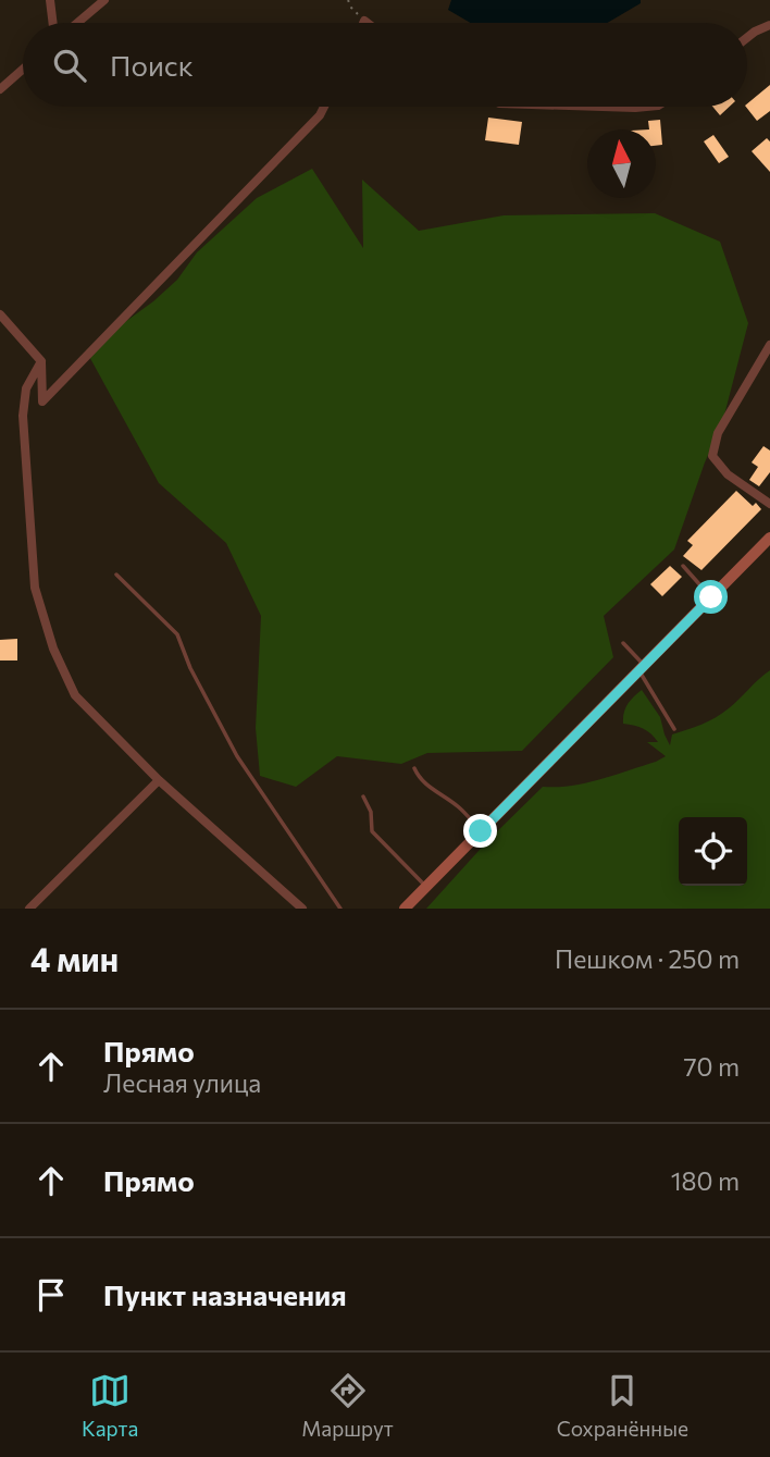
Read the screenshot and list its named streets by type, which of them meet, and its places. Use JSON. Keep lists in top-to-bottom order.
{
  "north": "top",
  "page": {
    "search": "Поиск",
    "heading": ["4 мин", "Пешком · 250 m"],
    "list": [
      ["Прямо", "Лесная улица", "70 m"],
      ["Прямо", "180 m"],
      "Пункт назначения"
    ],
    "nav": ["Карта", "Маршрут", "Сохранённые"]
  }
}
